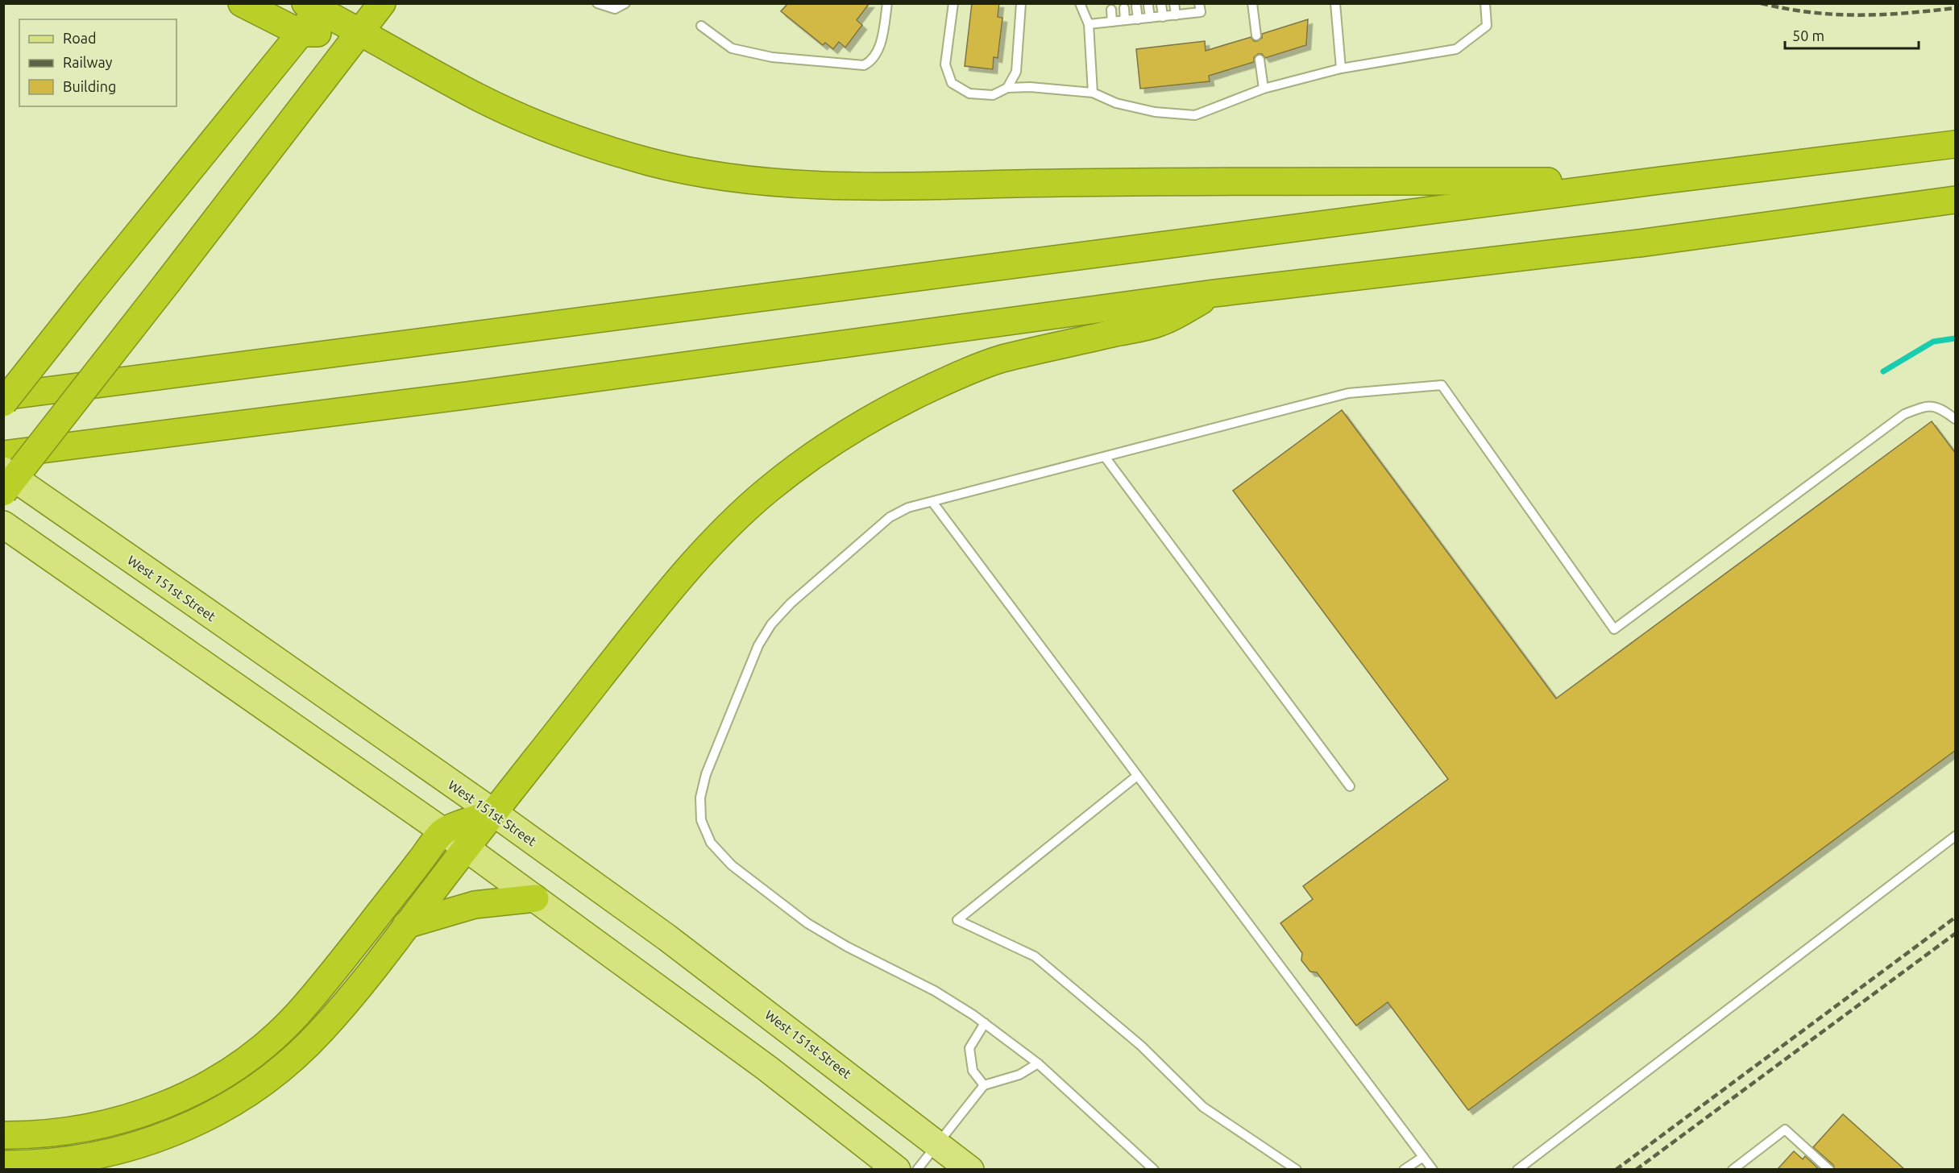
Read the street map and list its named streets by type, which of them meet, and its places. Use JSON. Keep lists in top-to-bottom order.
{
  "streets": {
    "main road": ["West 151st Street"]
  },
  "legend": ["Road", "Railway", "Building"],
  "scale_bar": "50 m"
}
